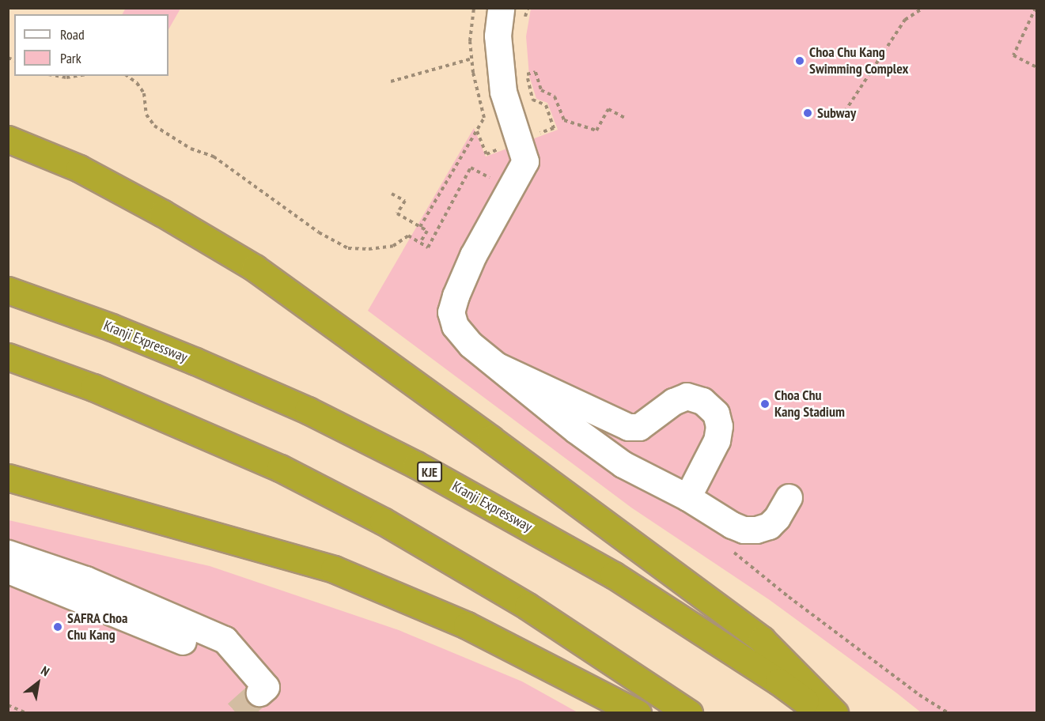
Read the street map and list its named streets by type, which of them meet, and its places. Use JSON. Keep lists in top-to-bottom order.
{
  "streets": {
    "highway": ["Kranji Expressway", "KJE"]
  },
  "places": [
    "Choa Chu Kang Swimming Complex",
    "Subway",
    "Choa Chu Kang Stadium",
    "SAFRA Choa Chu Kang"
  ],
  "legend": ["Road", "Park"],
  "north": "top right"
}
